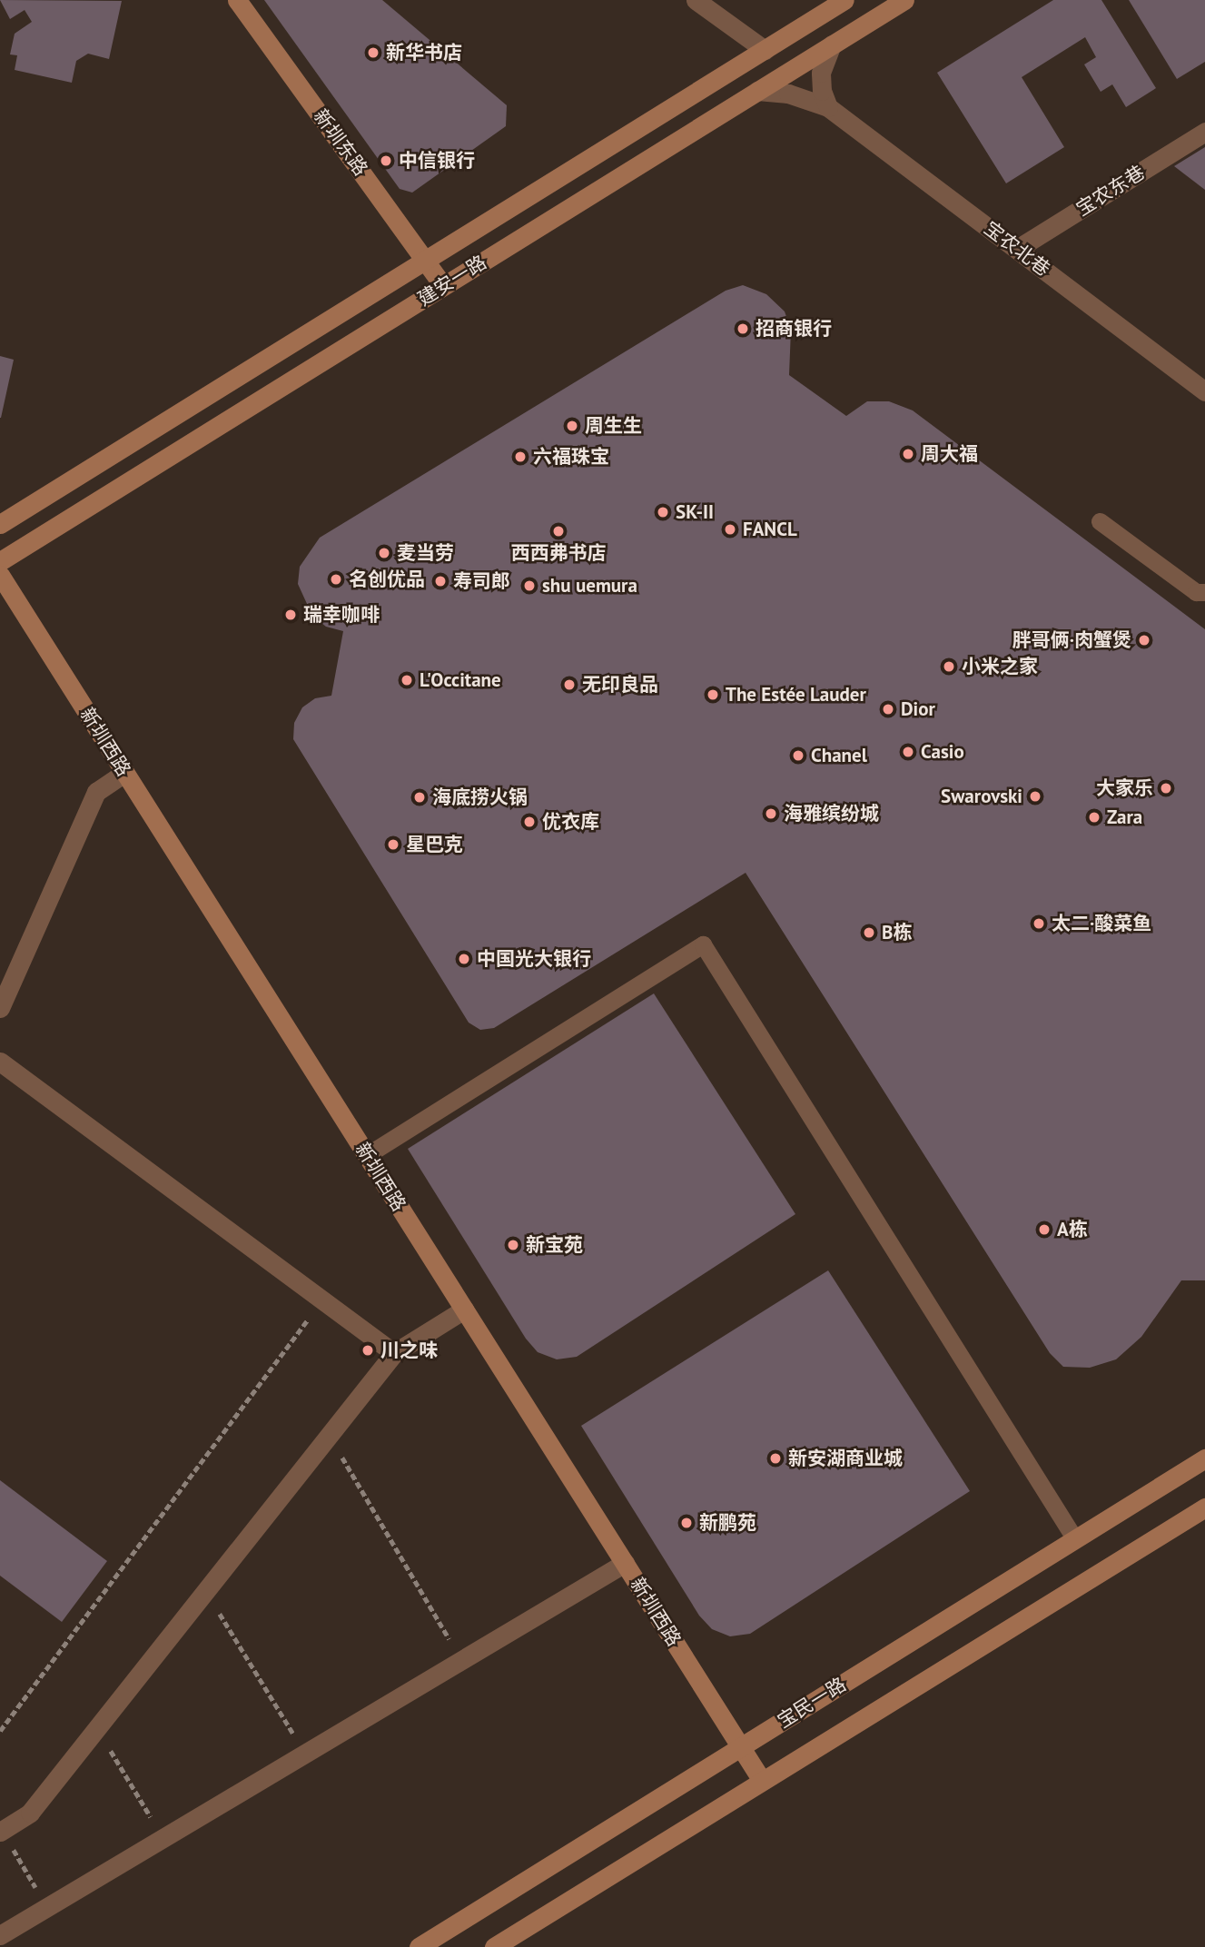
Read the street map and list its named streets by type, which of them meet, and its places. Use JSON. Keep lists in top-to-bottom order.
{
  "streets": {
    "main road": [
      "新圳东路",
      "建安一路",
      "新圳西路",
      "宝民一路"
    ],
    "street": ["宝农东巷", "宝农北巷"]
  },
  "crossings": [
    ["新圳东路", "建安一路"],
    ["宝农东巷", "宝农北巷"],
    ["宝农北巷", "建安一路"],
    ["新圳西路", "宝民一路"]
  ],
  "places": [
    "新华书店",
    "中信银行",
    "招商银行",
    "周生生",
    "周大福",
    "六福珠宝",
    "SK-II",
    "FANCL",
    "西西弗书店",
    "麦当劳",
    "名创优品",
    "寿司郎",
    "shu uemura",
    "瑞幸咖啡",
    "胖哥俩·肉蟹煲",
    "小米之家",
    "L'Occitane",
    "无印良品",
    "The Estée Lauder",
    "Dior",
    "Casio",
    "Chanel",
    "大家乐",
    "Swarovski",
    "海底捞火锅",
    "海雅缤纷城",
    "Zara",
    "优衣库",
    "星巴克",
    "太二·酸菜鱼",
    "B栋",
    "中国光大银行",
    "A栋",
    "新宝苑",
    "川之味",
    "新安湖商业城",
    "新鹏苑"
  ]
}
